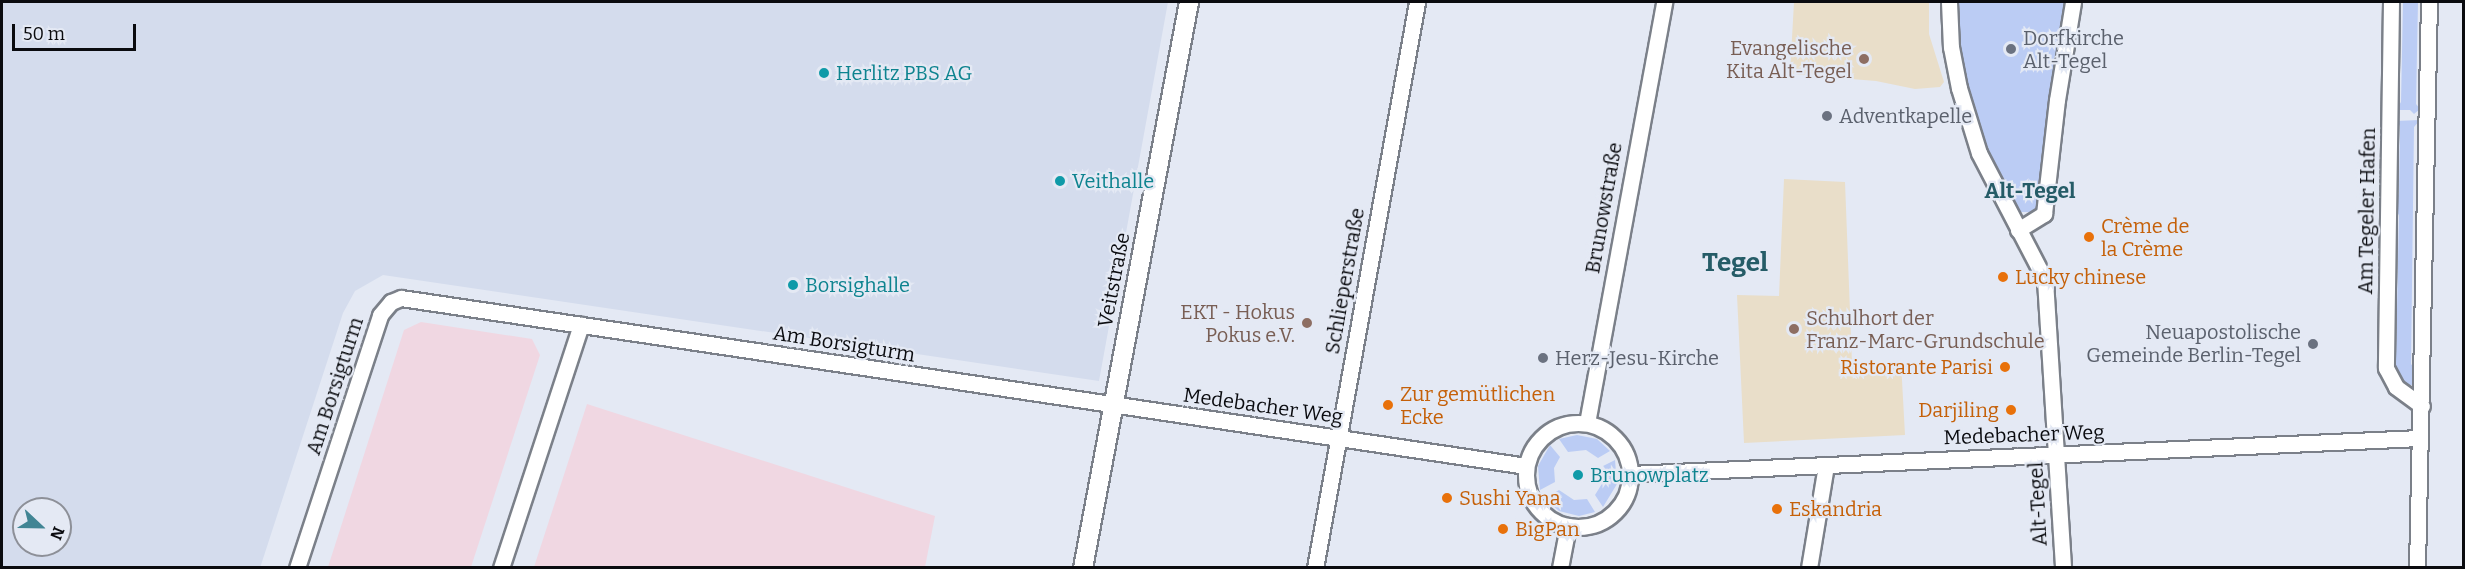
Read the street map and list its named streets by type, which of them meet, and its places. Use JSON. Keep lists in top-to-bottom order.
{
  "streets": {
    "street": [
      "Brunowstraße",
      "Am Tegeler Hafen",
      "Veitstraße",
      "Schlieperstraße",
      "Am Borsigturm",
      "Medebacher Weg",
      "Alt-Tegel"
    ]
  },
  "crossings": [
    ["Brunowstraße", "Medebacher Weg"],
    ["Veitstraße", "Medebacher Weg"],
    ["Schlieperstraße", "Medebacher Weg"],
    ["Am Borsigturm", "Medebacher Weg"],
    ["Medebacher Weg", "Alt-Tegel"]
  ],
  "districts": ["Alt-Tegel", "Tegel"],
  "places": [
    "Dorfkirche Alt-Tegel",
    "Evangelische Kita Alt-Tegel",
    "Herlitz PBS AG",
    "Adventkapelle",
    "Veithalle",
    "Crème de la Crème",
    "Lucky chinese",
    "Borsighalle",
    "EKT - Hokus Pokus e.V.",
    "Schulhort der Franz-Marc-Grundschule",
    "Neuapostolische Gemeinde Berlin-Tegel",
    "Herz-Jesu-Kirche",
    "Ristorante Parisi",
    "Zur gemütlichen Ecke",
    "Darjiling",
    "Brunowplatz",
    "Sushi Yana",
    "Eskandria",
    "BigPan"
  ],
  "scale_bar": "50 m",
  "north": "right"
}
